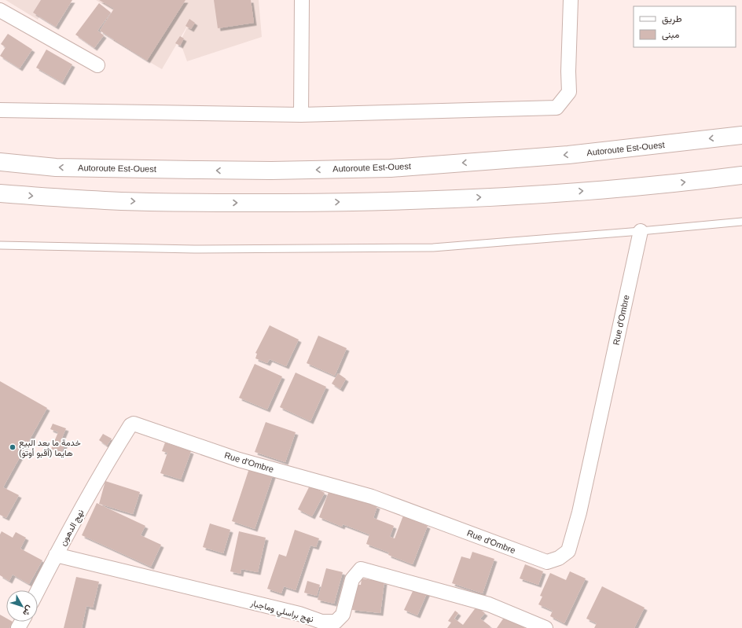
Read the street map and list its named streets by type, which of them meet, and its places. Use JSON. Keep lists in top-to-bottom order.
{
  "streets": {
    "highway": ["Autoroute Est-Ouest"],
    "street": ["Rue d'Ombre", "نهج الدهون", "نهج براسلي وماجبار"]
  },
  "crossings": [
    ["Rue d'Ombre", "نهج الدهون"],
    ["نهج الدهون", "نهج براسلي وماجبار"]
  ],
  "places": ["خدمة ما بعد البيع هايما (أقبو أوتو)"],
  "legend": ["طريق", "مبنى"],
  "north": "bottom right"
}
